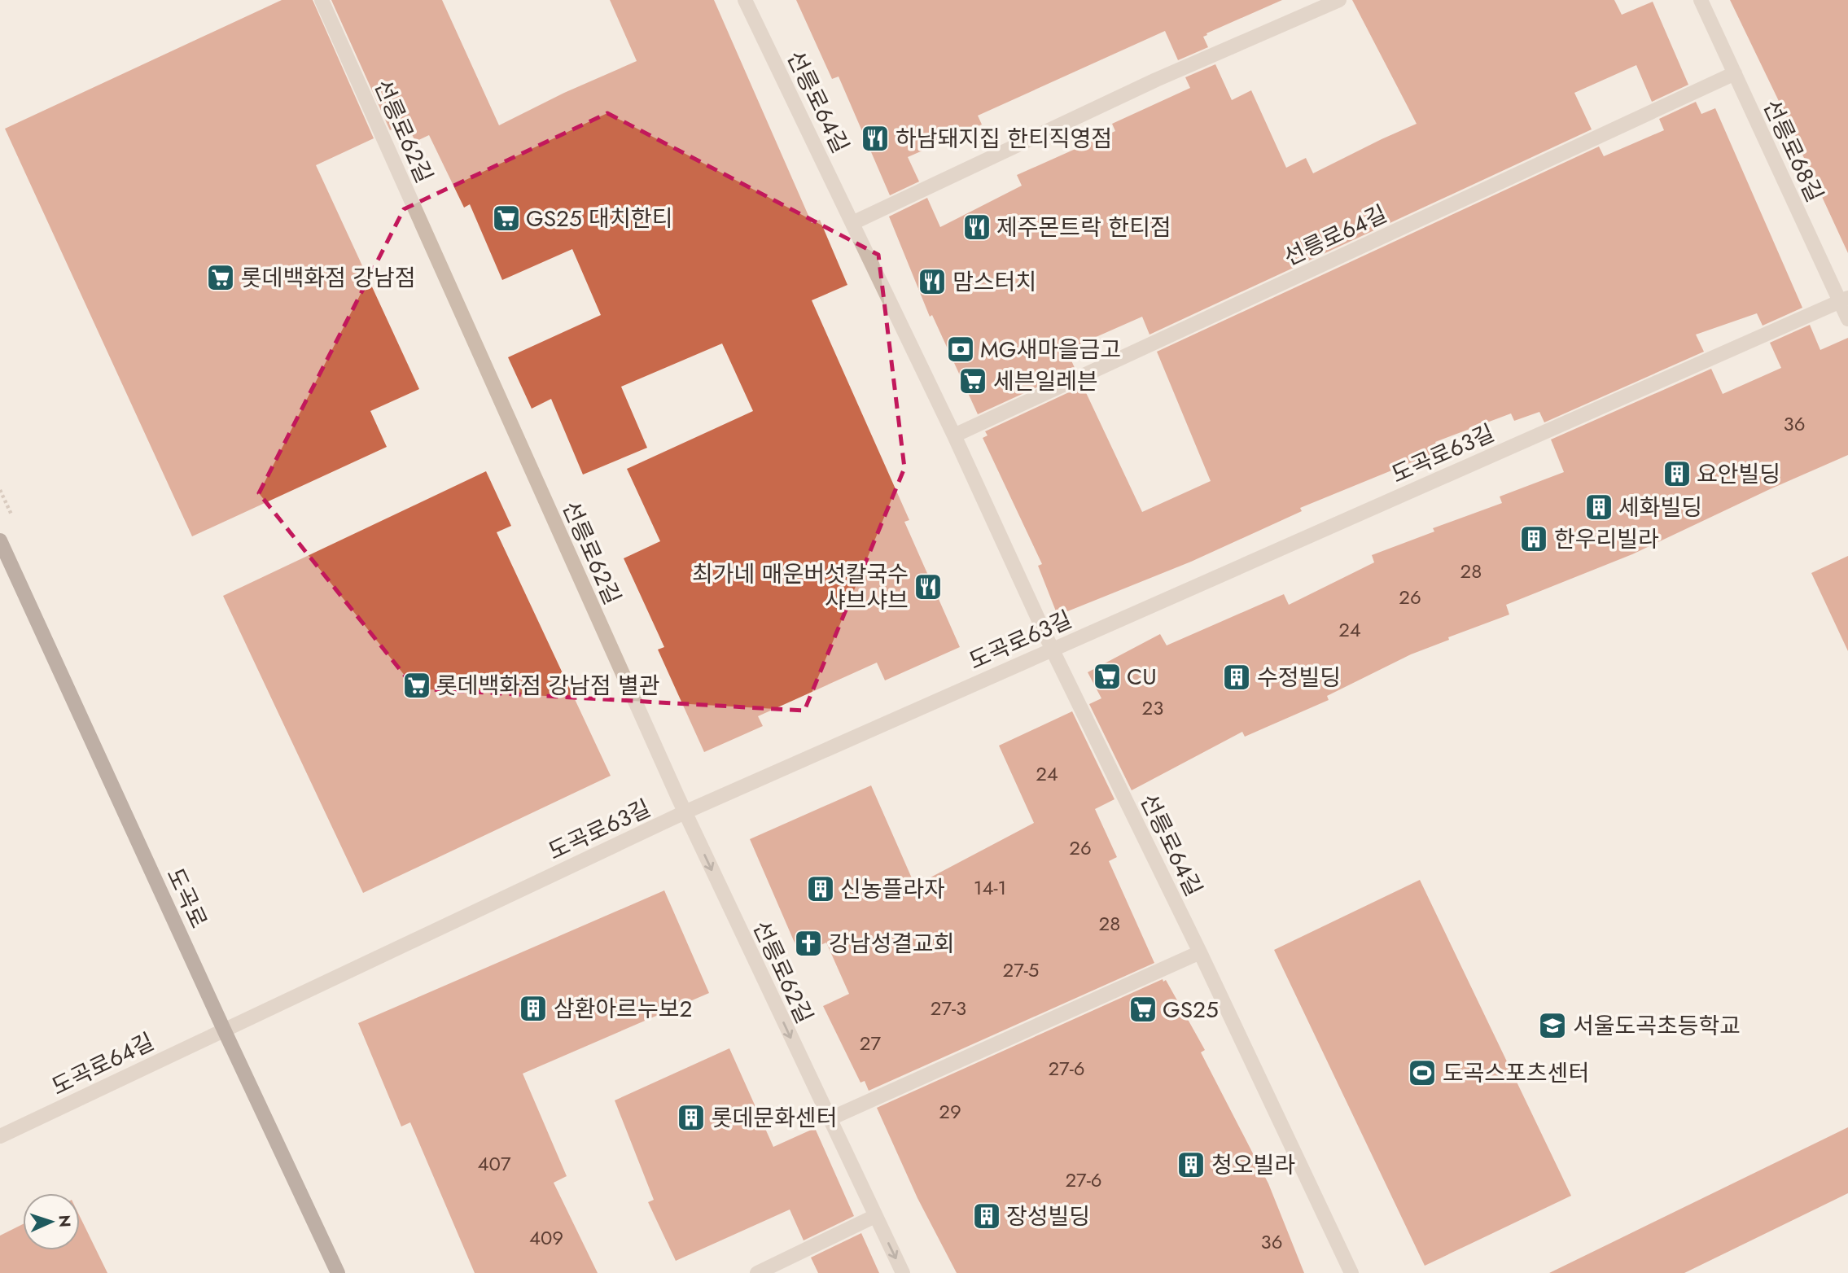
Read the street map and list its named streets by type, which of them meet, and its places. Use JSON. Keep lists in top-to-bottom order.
{
  "streets": {
    "main road": ["도곡로"],
    "street": [
      "선릉로64길",
      "선릉로62길",
      "선릉로68길",
      "도곡로63길",
      "도곡로64길"
    ]
  },
  "crossings": [
    ["선릉로64길", "선릉로68길"],
    ["선릉로64길", "도곡로63길"],
    ["선릉로62길", "도곡로63길"],
    ["선릉로68길", "도곡로63길"],
    ["도곡로63길", "도곡로"],
    ["도곡로63길", "도곡로64길"],
    ["도곡로", "도곡로64길"]
  ],
  "places": {
    "restaurant": [
      "하남돼지집 한티직영점",
      "제주몬트락 한티점",
      "맘스터치",
      "최가네 매운버섯칼국수 샤브샤브"
    ],
    "supermarket": [
      "GS25 대치한티",
      "롯데백화점 강남점",
      "세븐일레븐",
      "CU",
      "롯데백화점 강남점 별관",
      "GS25"
    ],
    "bank": ["MG새마을금고"],
    "building": [
      "요안빌딩",
      "세화빌딩",
      "한우리빌라",
      "수정빌딩",
      "신농플라자",
      "삼환아르누보2",
      "롯데문화센터",
      "청오빌라",
      "장성빌딩"
    ],
    "church": ["강남성결교회"],
    "school or university": ["서울도곡초등학교"],
    "sports": ["도곡스포츠센터"]
  },
  "house_numbers": [
    "36",
    "28",
    "26",
    "24",
    "23",
    "24",
    "26",
    "14-1",
    "28",
    "27-5",
    "27-3",
    "27",
    "27-6",
    "29",
    "407",
    "27-6",
    "409",
    "36"
  ],
  "north": "right"
}
